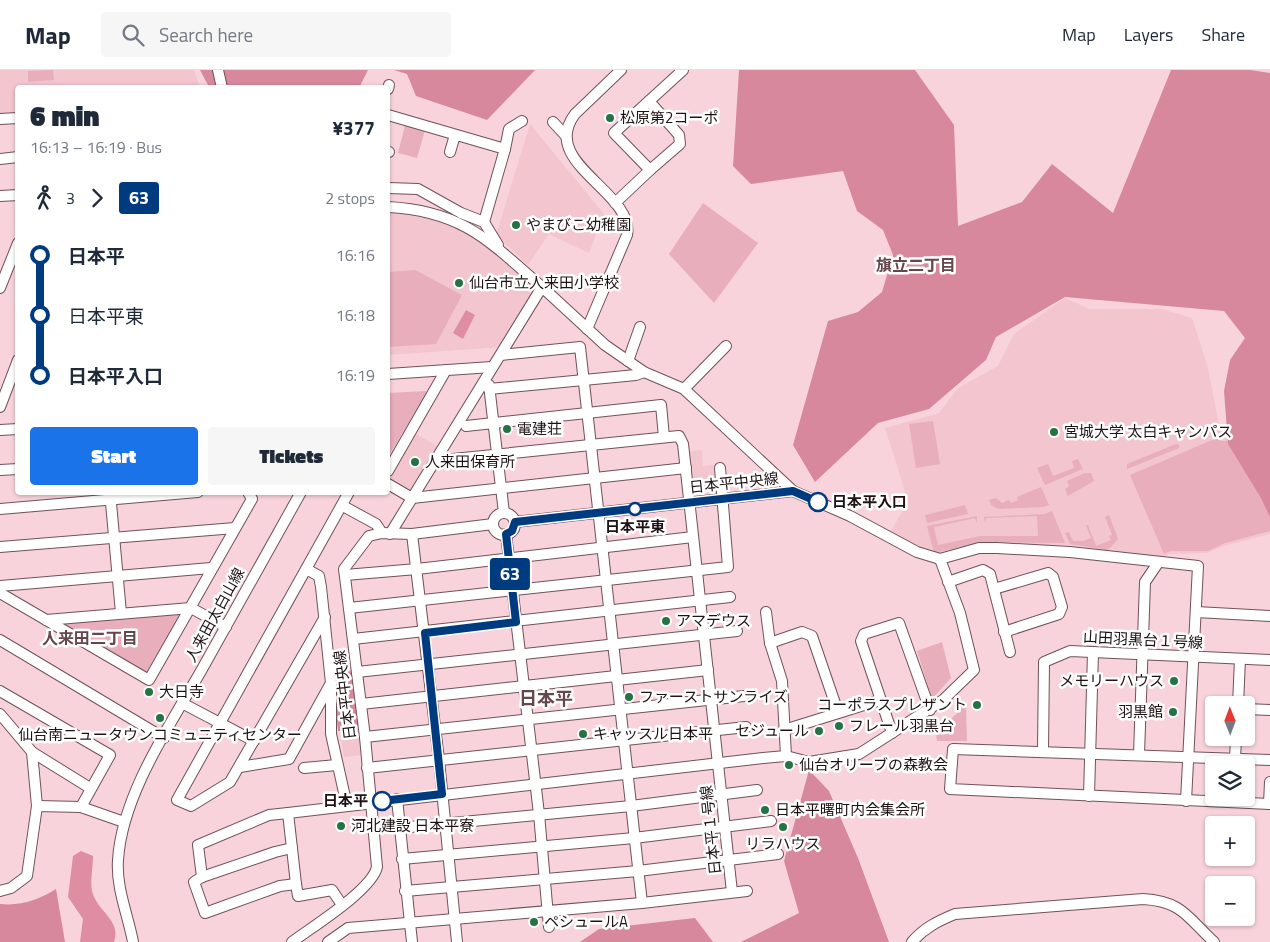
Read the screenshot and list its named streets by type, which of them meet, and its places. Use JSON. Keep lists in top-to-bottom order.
{
  "streets": {
    "street": [
      "日本平中央線",
      "人来田太白山線",
      "山田羽黒台１号線",
      "日本平１号線"
    ]
  },
  "crossings": [
    ["日本平中央線", "日本平１号線"]
  ],
  "districts": ["旗立二丁目", "人来田二丁目", "日本平"],
  "places": [
    "松原第2コーポ",
    "やまびこ幼稚園",
    "仙台市立人来田小学校",
    "電建荘",
    "宮城大学 太白キャンパス",
    "人来田保育所",
    "日本平入口",
    "日本平東",
    "アマデウス",
    "メモリーハウス",
    "大日寺",
    "ファーストサンライズ",
    "コーポラスプレザント",
    "羽黒館",
    "仙台南ニュータウンコミュニティセンター",
    "フレール羽黒台",
    "セジュール",
    "キャッスル日本平",
    "仙台オリーブの森教会",
    "日本平",
    "日本平曙町内会集会所",
    "河北建設 日本平寮",
    "リラハウス",
    "ペシュールA"
  ],
  "lines": ["bus line 63"],
  "north": "top",
  "page": {
    "header": "Map",
    "search": "Search here",
    "nav": ["Map", "Layers", "Share"],
    "on_map": "63",
    "heading": ["6 min", "16:13 – 16:19 · Bus", "¥377"],
    "legs": ["3", "63", "2 stops"],
    "list": [
      {
        "name": "日本平",
        "value": "16:16"
      },
      {
        "name": "日本平東",
        "value": "16:18"
      },
      {
        "name": "日本平入口",
        "value": "16:19"
      }
    ],
    "buttons": ["Start", "Tickets"],
    "map_buttons": ["+", "−"]
  }
}
